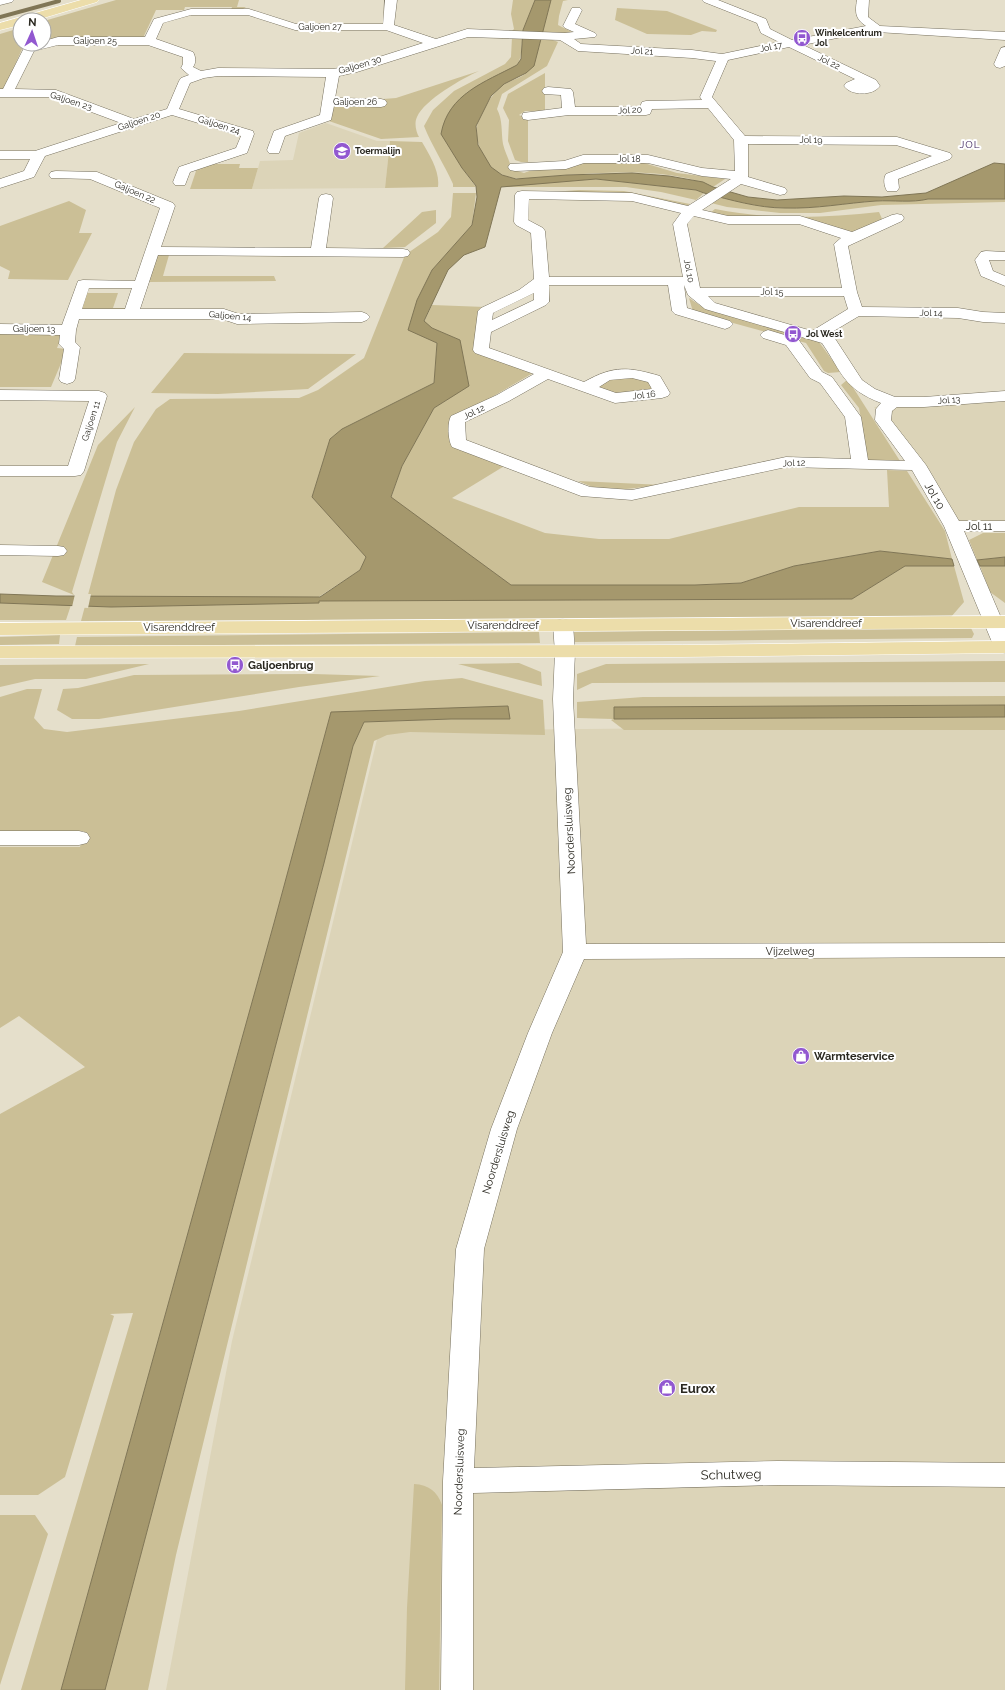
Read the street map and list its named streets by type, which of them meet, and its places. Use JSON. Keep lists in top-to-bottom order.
{
  "streets": {
    "main road": ["Visarenddreef"],
    "street": [
      "Galjoen 27",
      "Galjoen 25",
      "Jol 17",
      "Jol 21",
      "Jol 22",
      "Galjoen 30",
      "Galjoen 23",
      "Galjoen 26",
      "Jol 20",
      "Galjoen 20",
      "Galjoen 24",
      "Jol 19",
      "Jol 18",
      "Galjoen 22",
      "Jol 10",
      "Jol 15",
      "Jol 14",
      "Galjoen 14",
      "Galjoen 13",
      "Jol 13",
      "Jol 12",
      "Galjoen 11",
      "Jol 11",
      "Noordersluisweg",
      "Vijzelweg",
      "Schutweg"
    ]
  },
  "crossings": [
    ["Galjoen 27", "Galjoen 25"],
    ["Galjoen 27", "Galjoen 30"],
    ["Jol 17", "Jol 21"],
    ["Jol 17", "Jol 22"],
    ["Jol 21", "Galjoen 30"],
    ["Galjoen 30", "Galjoen 26"],
    ["Galjoen 30", "Galjoen 20"],
    ["Galjoen 23", "Galjoen 20"],
    ["Galjoen 26", "Galjoen 24"],
    ["Galjoen 20", "Galjoen 24"],
    ["Galjoen 22", "Galjoen 14"],
    ["Jol 10", "Jol 15"],
    ["Jol 10", "Jol 13"],
    ["Jol 10", "Jol 12"],
    ["Jol 10", "Jol 11"],
    ["Jol 10", "Visarenddreef"],
    ["Galjoen 14", "Galjoen 13"],
    ["Visarenddreef", "Noordersluisweg"],
    ["Noordersluisweg", "Vijzelweg"],
    ["Noordersluisweg", "Schutweg"]
  ],
  "districts": ["JOL"],
  "places": {
    "bus stop": ["Winkelcentrum Jol", "Jol West", "Galjoenbrug"],
    "school or university": ["Toermalijn"],
    "shop": ["Warmteservice", "Eurox"]
  },
  "north": "top"
}
